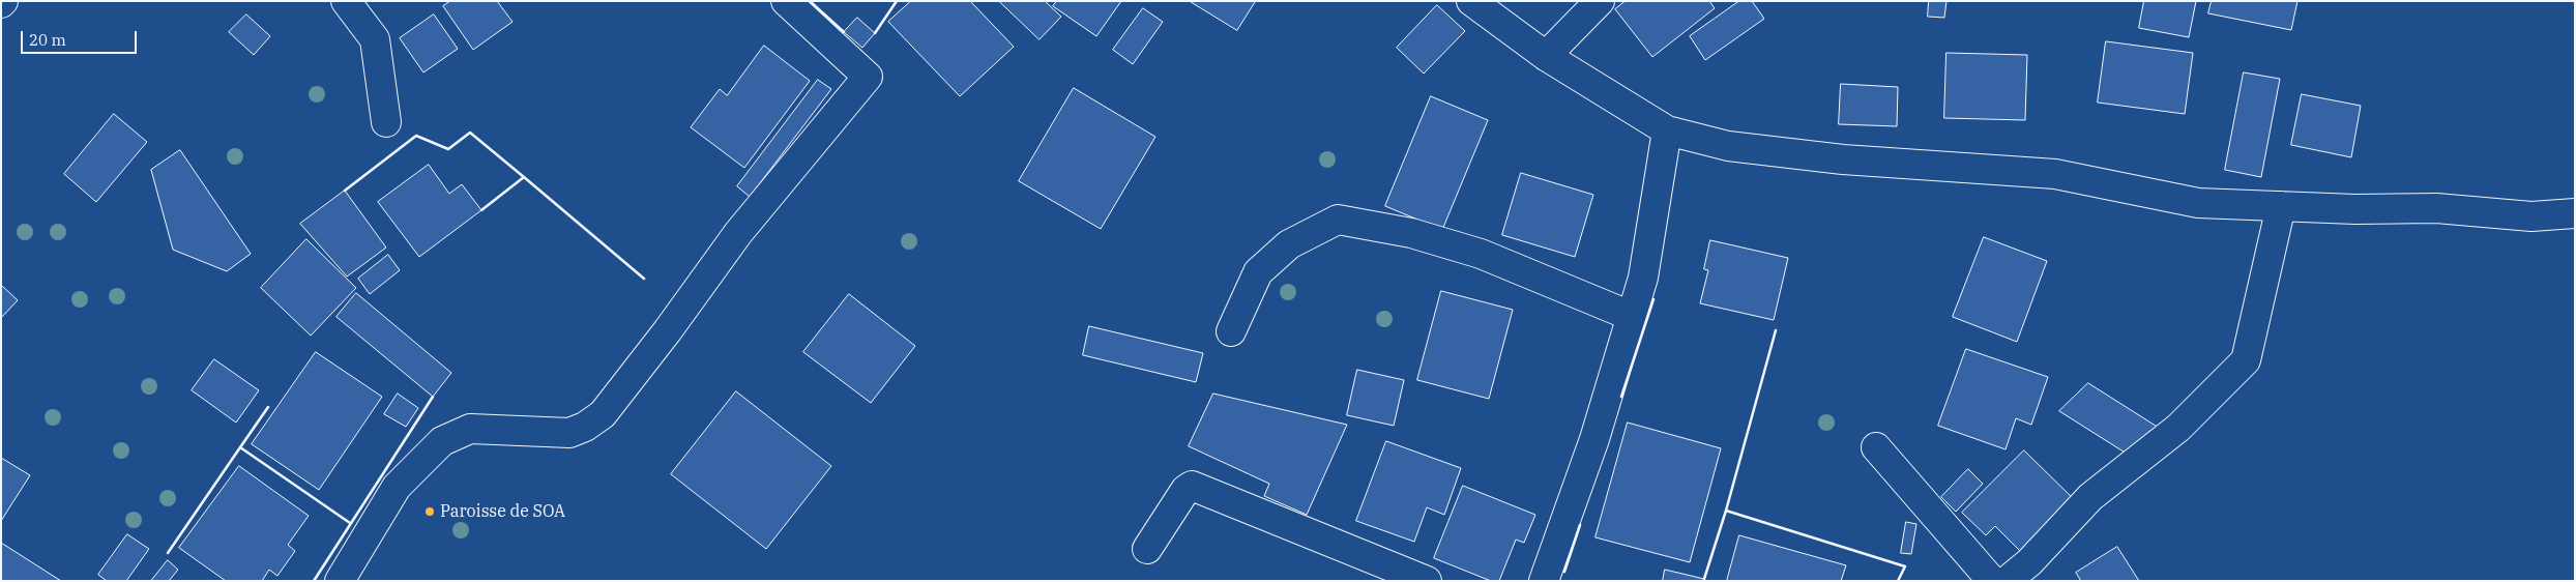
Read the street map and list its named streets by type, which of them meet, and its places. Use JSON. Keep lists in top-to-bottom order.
{
  "places": ["Paroisse de SOA"],
  "scale_bar": "20 m"
}
